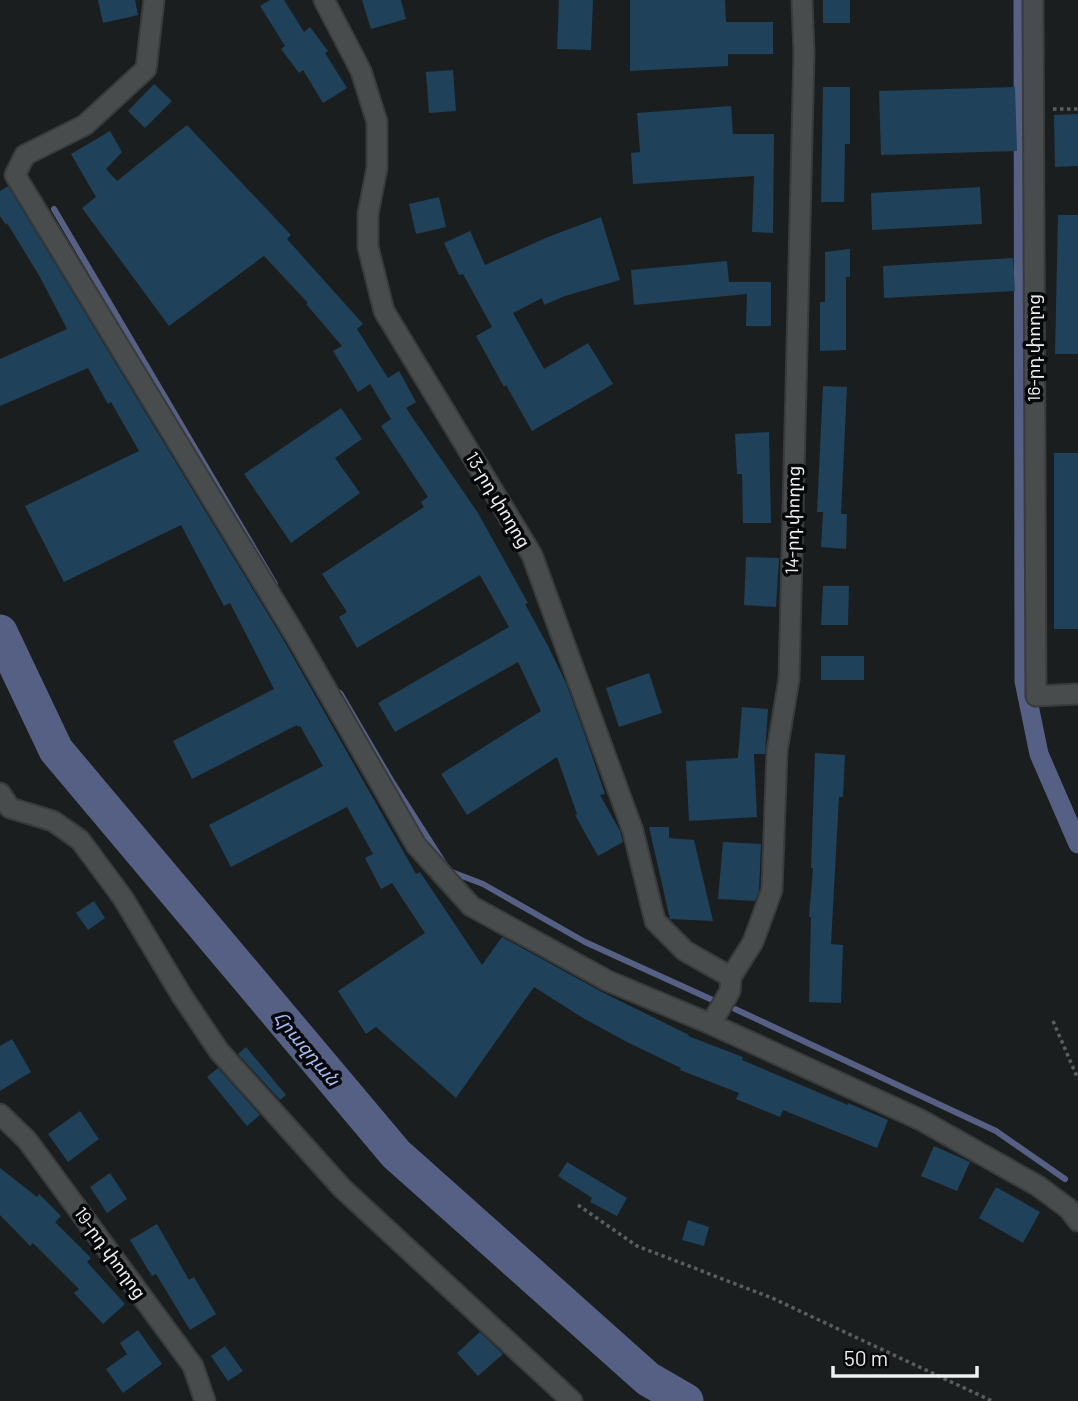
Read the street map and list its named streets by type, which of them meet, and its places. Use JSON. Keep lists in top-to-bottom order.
{
  "streets": {
    "street": [
      "16-րդ փողոց",
      "13-րդ փողոց",
      "14-րդ փողոց",
      "19-րդ փողոց"
    ]
  },
  "crossings": [
    ["13-րդ փողոց", "14-րդ փողոց"]
  ],
  "water": ["Հրազդան"],
  "scale_bar": "50 m"
}
